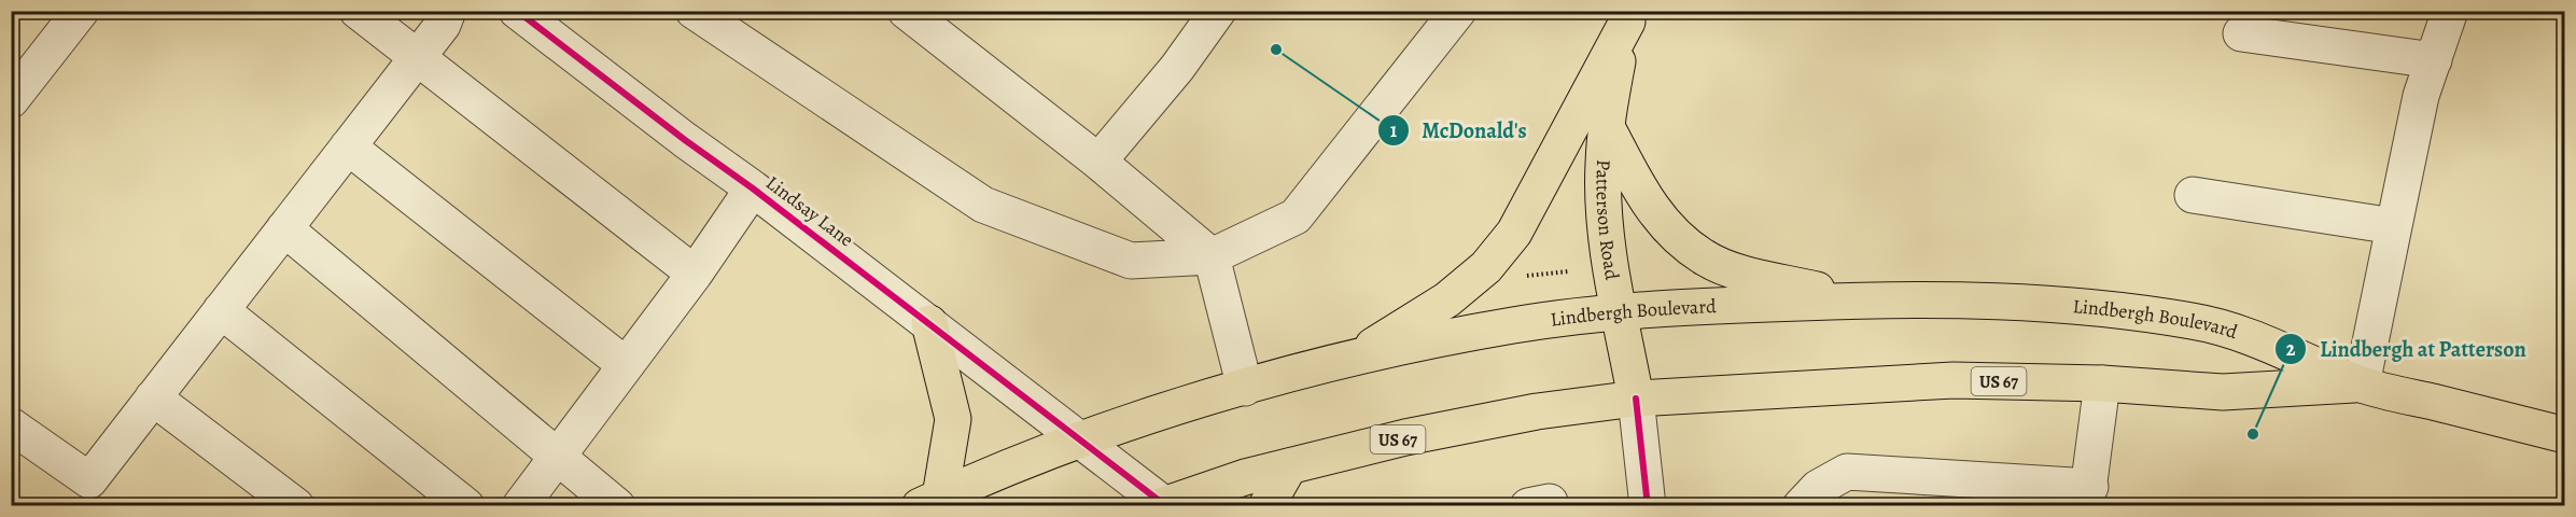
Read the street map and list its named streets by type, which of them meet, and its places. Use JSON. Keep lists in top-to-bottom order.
{
  "streets": {
    "main road": ["Patterson Road", "Lindbergh Boulevard", "US 67"],
    "street": ["Lindsay Lane"]
  },
  "crossings": [
    ["Lindsay Lane", "Lindbergh Boulevard"],
    ["Patterson Road", "Lindbergh Boulevard"]
  ],
  "places": ["McDonald's", "Lindbergh at Patterson"]
}
